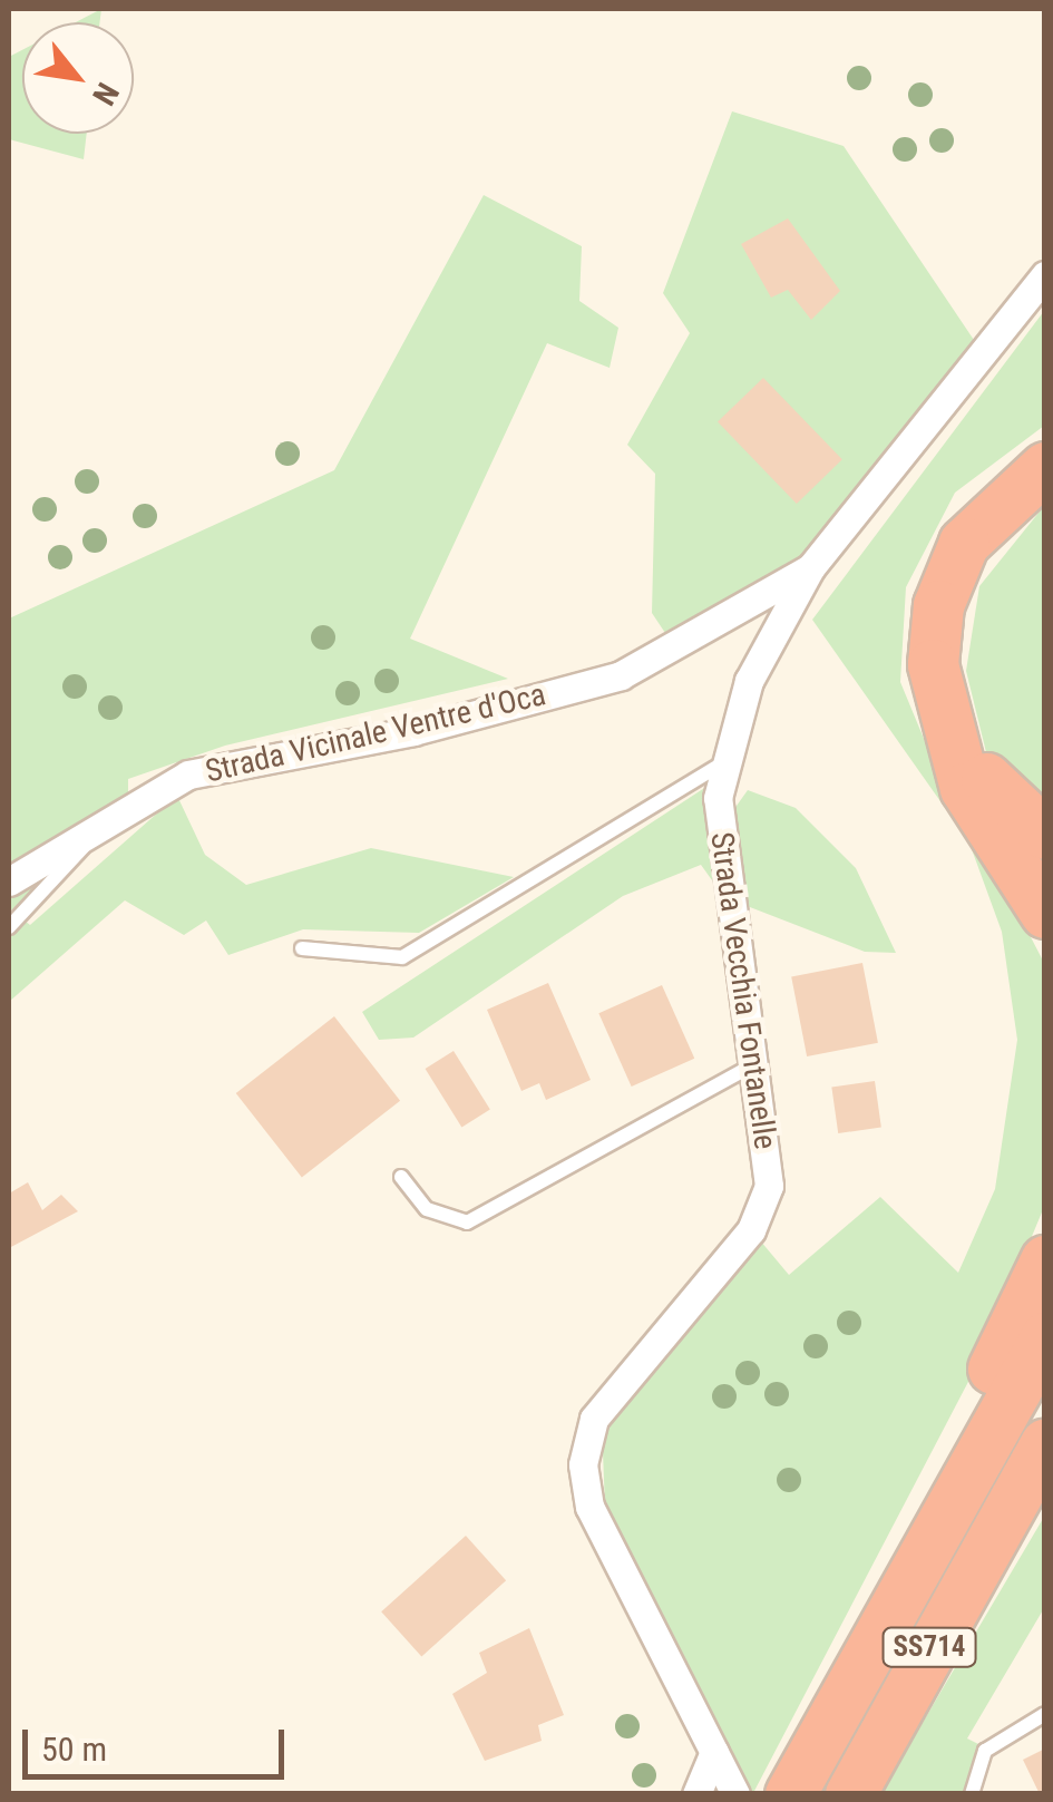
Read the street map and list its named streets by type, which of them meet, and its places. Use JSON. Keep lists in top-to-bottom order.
{
  "streets": {
    "highway": ["SS714"],
    "street": ["Strada Vicinale Ventre d'Oca", "Strada Vecchia Fontanelle"]
  },
  "crossings": [
    ["Strada Vicinale Ventre d'Oca", "Strada Vecchia Fontanelle"]
  ],
  "scale_bar": "50 m",
  "north": "bottom right"
}
